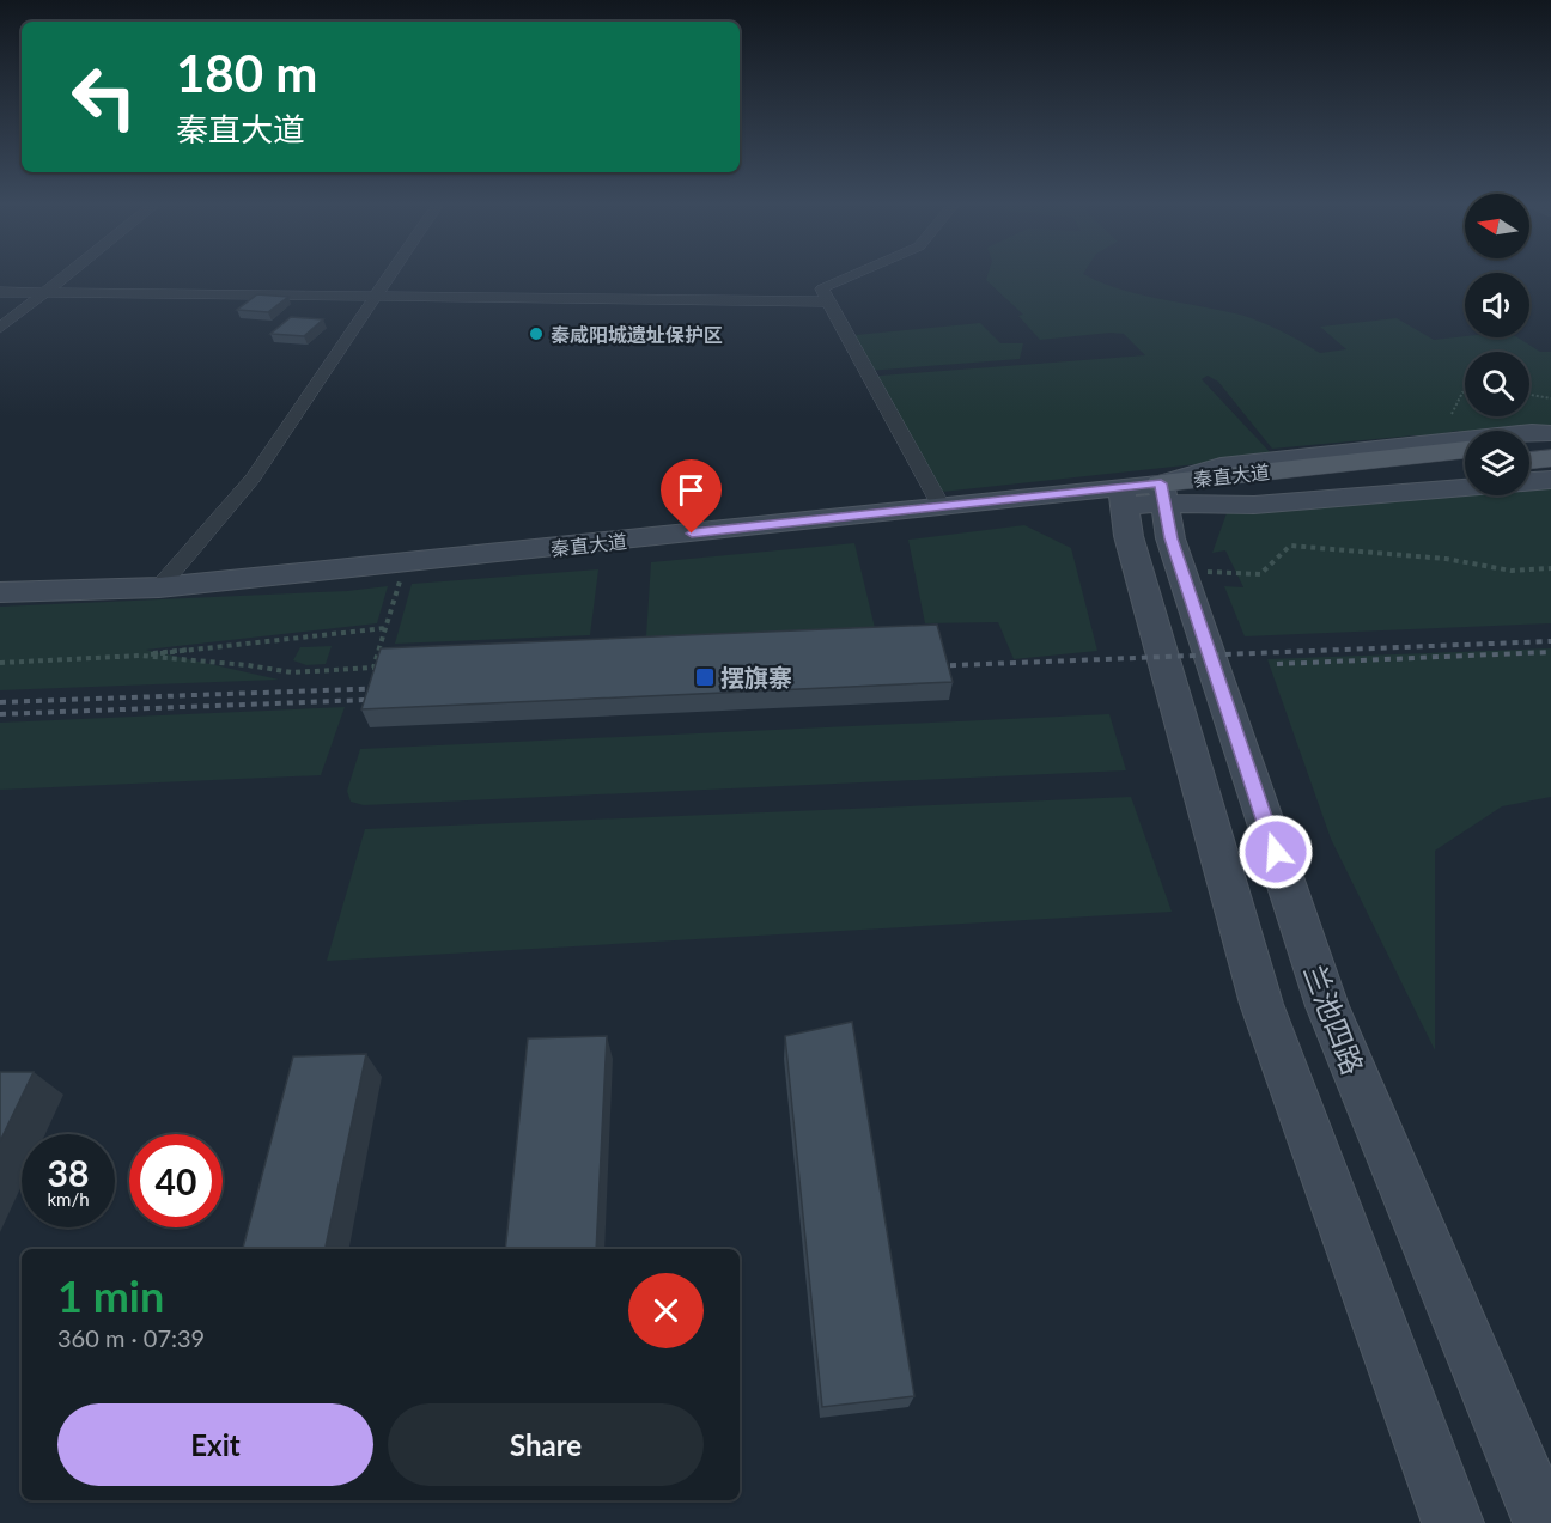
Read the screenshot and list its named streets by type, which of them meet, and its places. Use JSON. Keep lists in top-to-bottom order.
{
  "streets": {
    "main road": ["秦直大道"],
    "street": ["兰池四路"]
  },
  "crossings": [
    ["秦直大道", "兰池四路"]
  ],
  "places": {
    "other": ["秦咸阳城遗址保护区"],
    "transit": ["摆旗寨"]
  },
  "north": "left",
  "page": {
    "turn": ["180 m", "秦直大道"],
    "speed": "38 km/h",
    "limit": "40",
    "heading": ["1 min", "360 m · 07:39"],
    "buttons": ["Exit", "Share"]
  }
}
